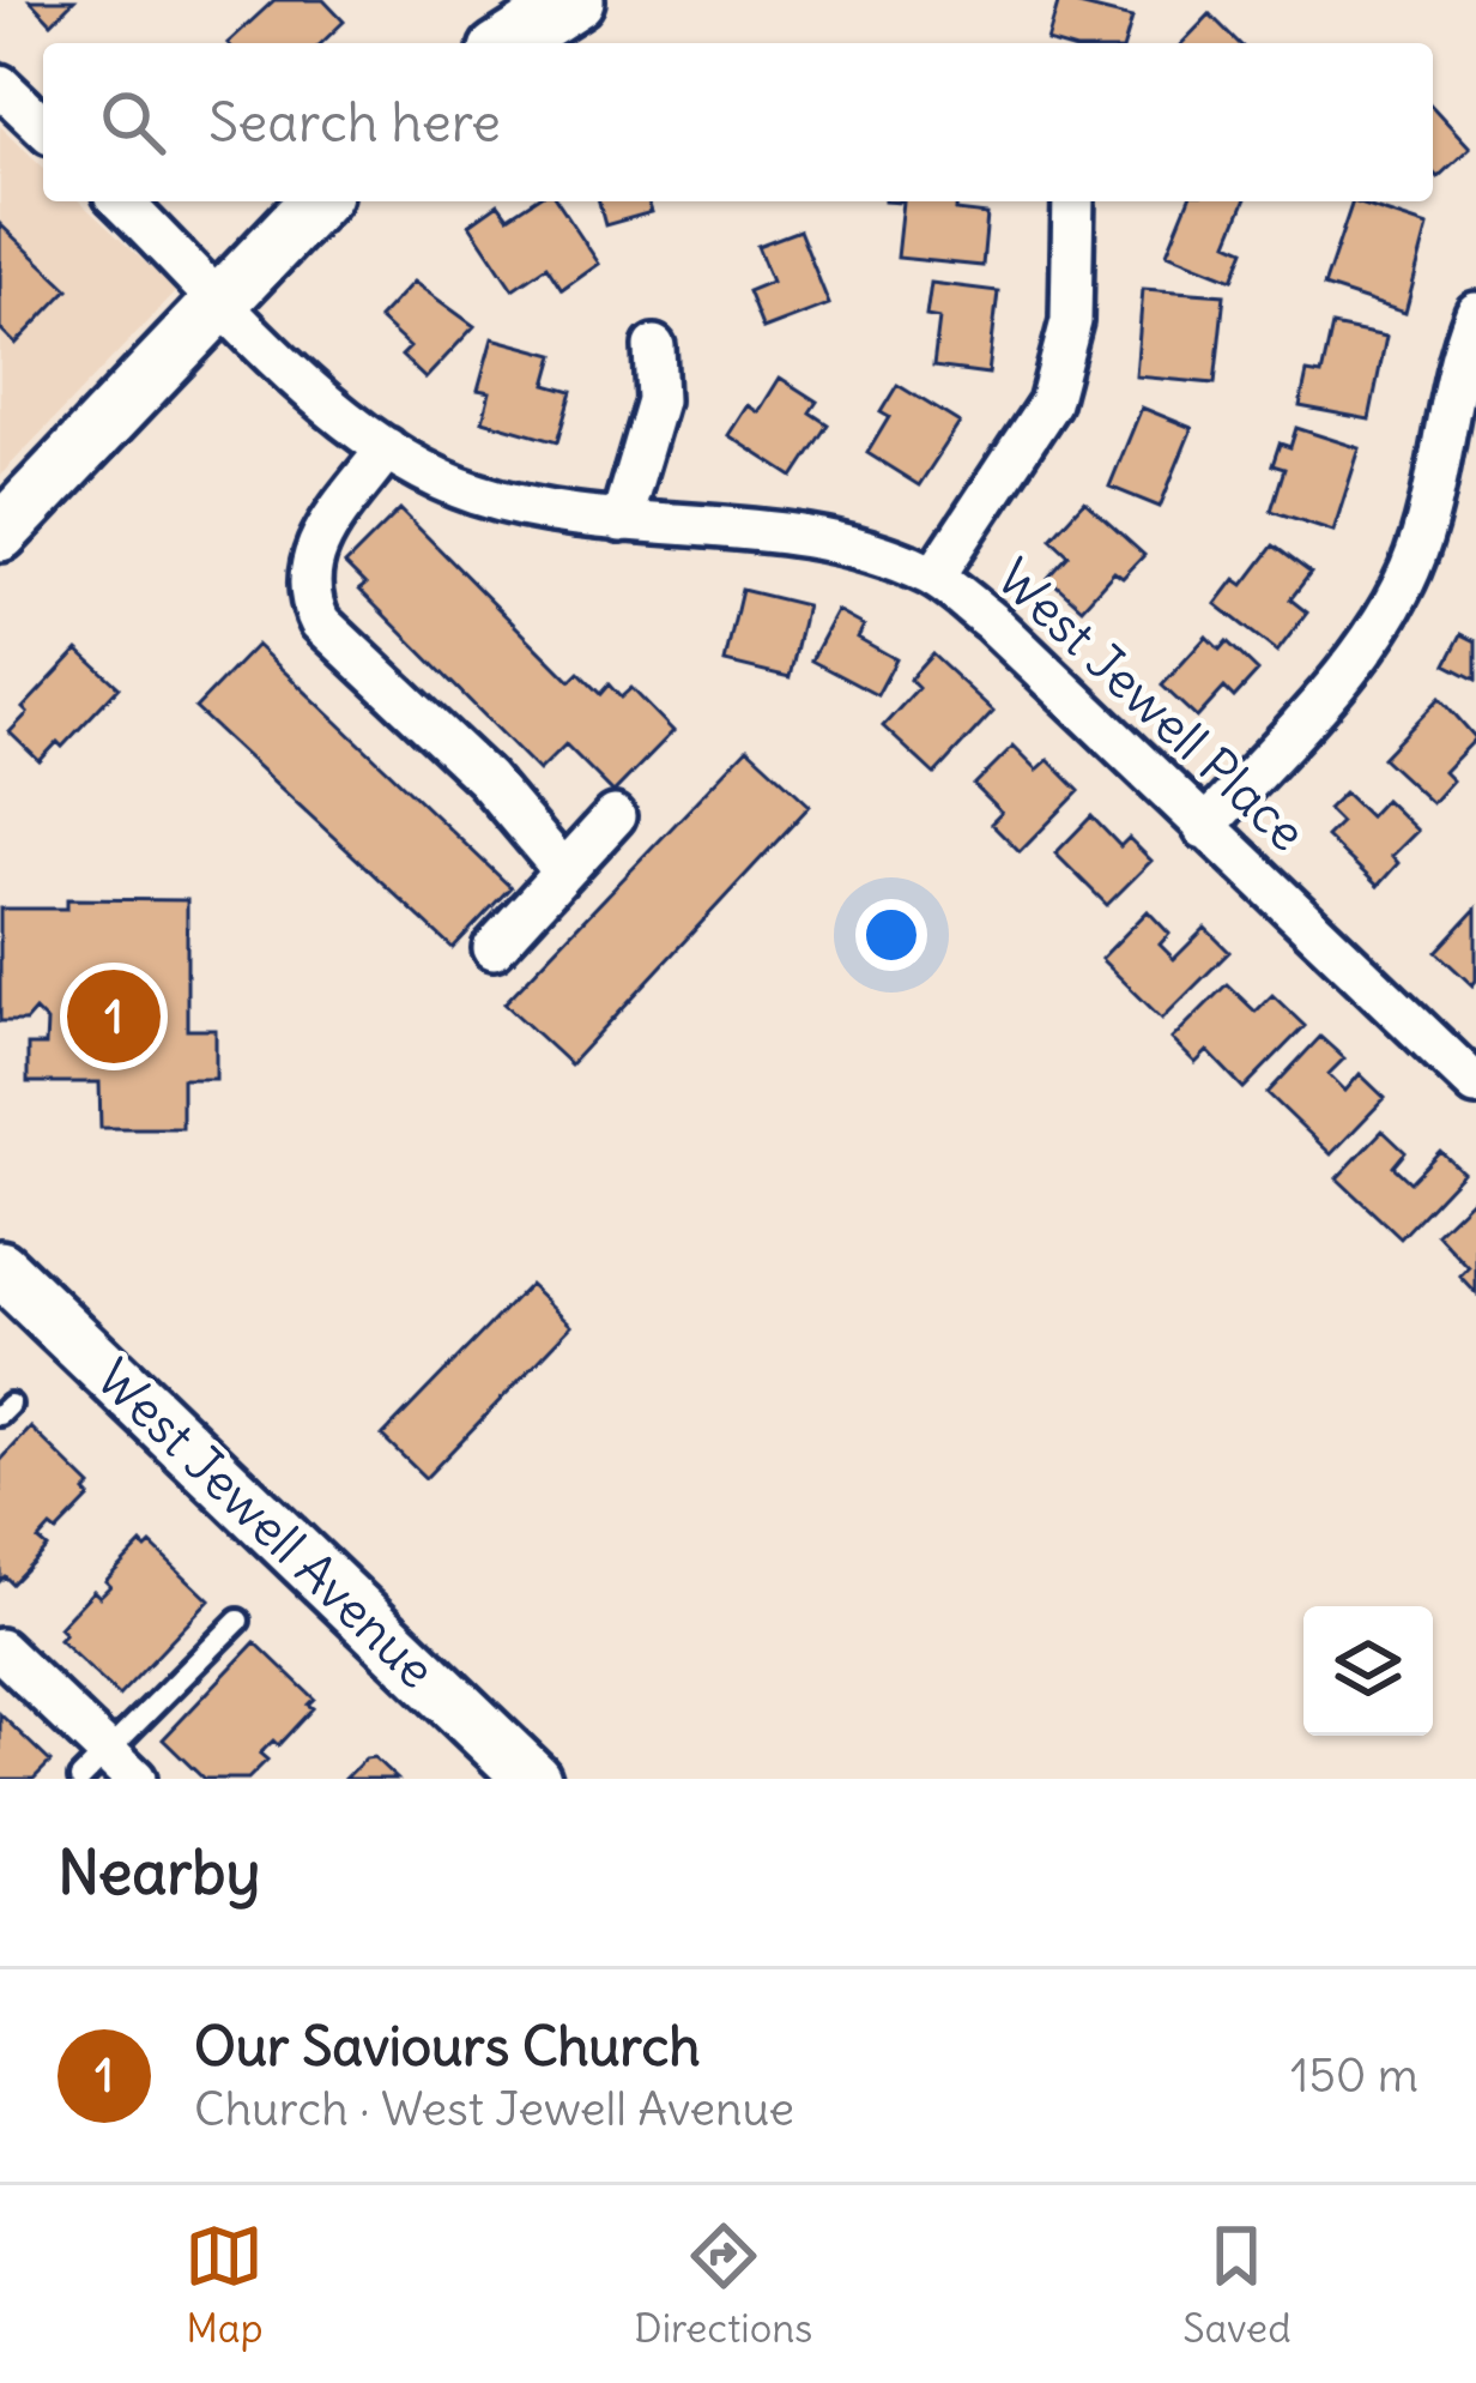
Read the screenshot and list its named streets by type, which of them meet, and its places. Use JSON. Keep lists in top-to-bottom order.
{
  "streets": {
    "main road": ["West Jewell Avenue"],
    "street": ["West Jewell Place"]
  },
  "page": {
    "search": "Search here",
    "pins": "1",
    "heading": "Nearby",
    "list": [
      {
        "mark": "1",
        "name": "Our Saviours Church",
        "note": "Church · West Jewell Avenue",
        "value": "150 m"
      }
    ],
    "nav": ["Map", "Directions", "Saved"]
  }
}
